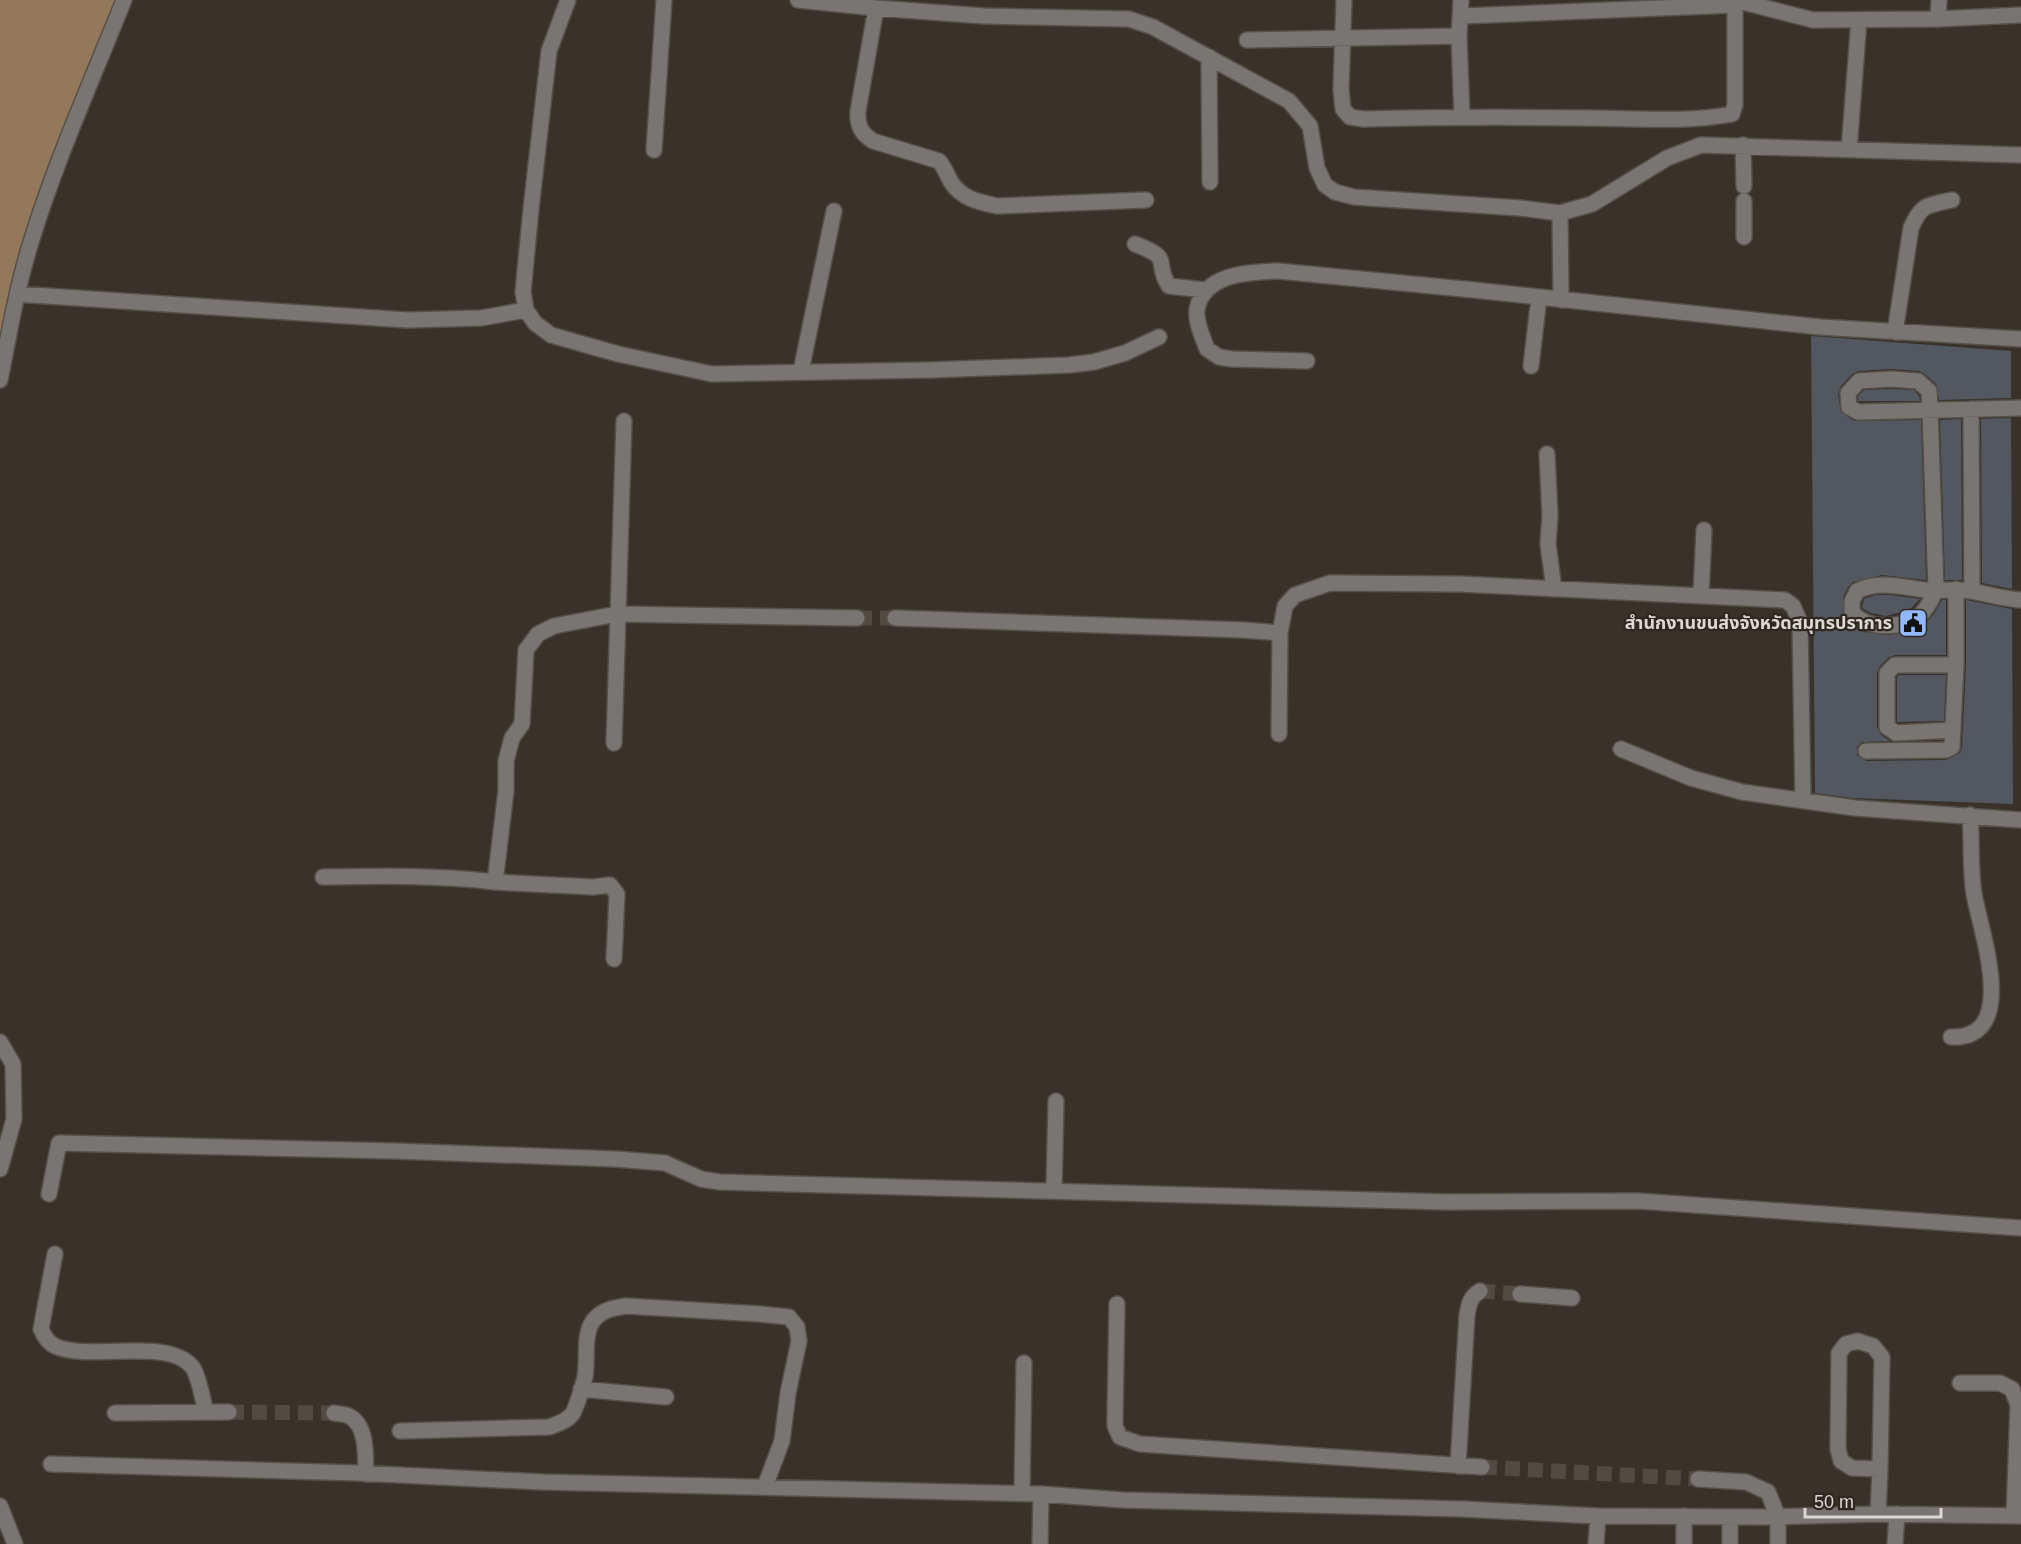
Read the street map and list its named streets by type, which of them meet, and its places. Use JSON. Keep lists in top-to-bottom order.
{
  "places": {
    "public building": ["สำนักงานขนส่งจังหวัดสมุทรปราการ"]
  },
  "scale_bar": "50 m"
}
